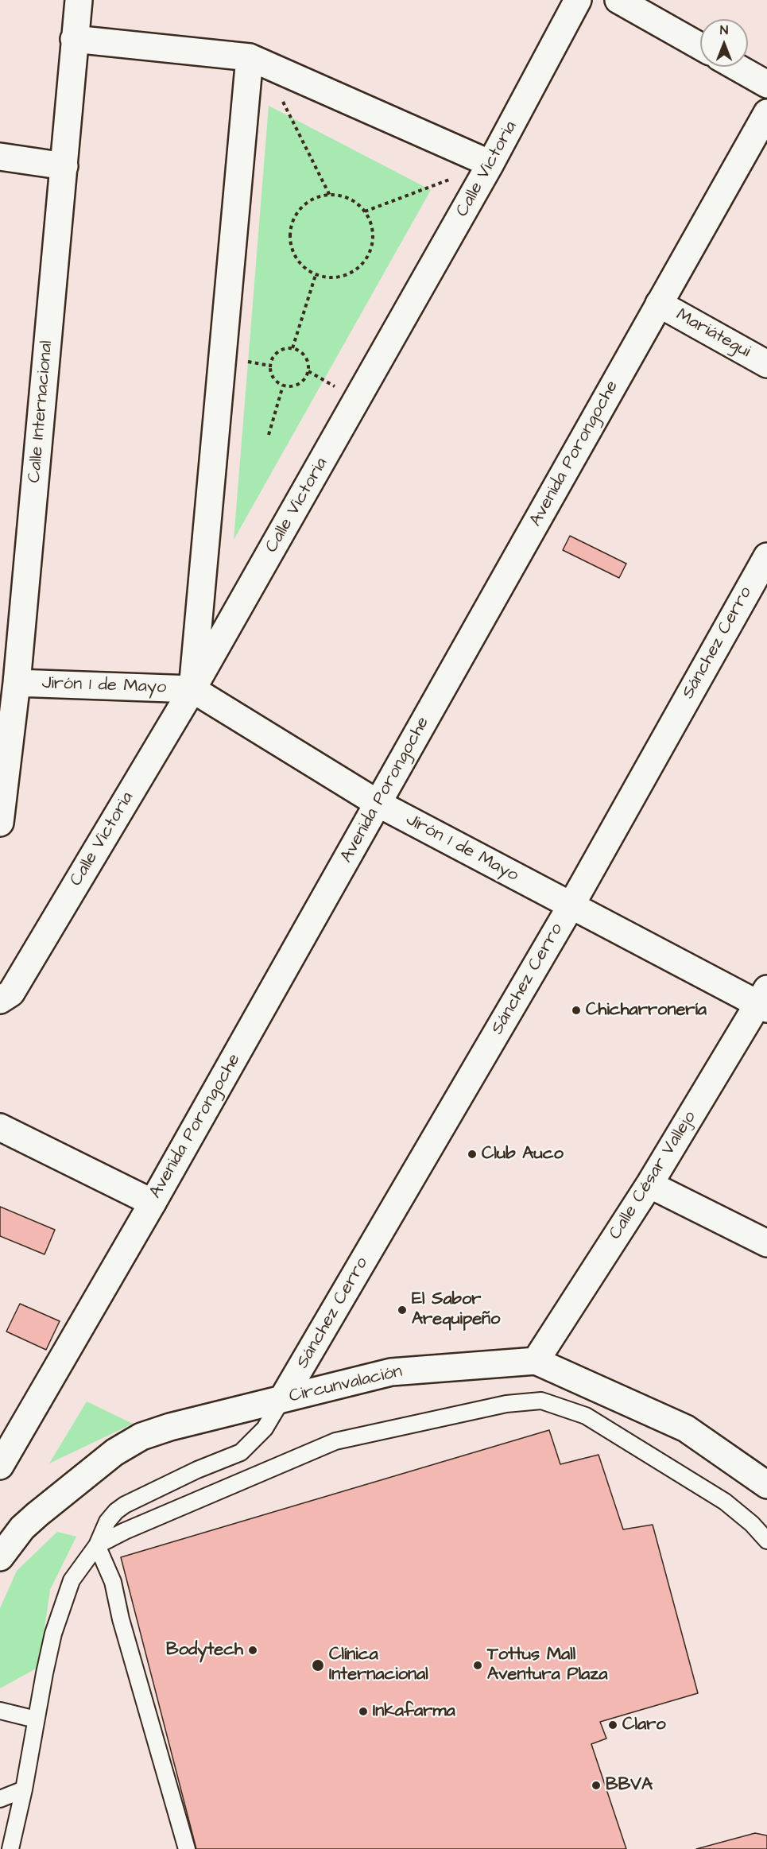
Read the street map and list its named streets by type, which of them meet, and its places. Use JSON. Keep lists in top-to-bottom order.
{
  "streets": {
    "street": [
      "Calle Victoria",
      "Mariátegui",
      "Calle Internacional",
      "Avenida Porongoche",
      "Sánchez Cerro",
      "Jirón 1 de Mayo",
      "Calle César Vallejo",
      "Circunvalación"
    ]
  },
  "crossings": [
    ["Calle Victoria", "Jirón 1 de Mayo"],
    ["Mariátegui", "Avenida Porongoche"],
    ["Calle Internacional", "Jirón 1 de Mayo"],
    ["Avenida Porongoche", "Jirón 1 de Mayo"],
    ["Sánchez Cerro", "Jirón 1 de Mayo"],
    ["Sánchez Cerro", "Circunvalación"],
    ["Jirón 1 de Mayo", "Calle César Vallejo"],
    ["Calle César Vallejo", "Circunvalación"]
  ],
  "places": [
    "Chicharronería",
    "Club Auco",
    "El Sabor Arequipeño",
    "Bodytech",
    "Clínica Internacional",
    "Tottus Mall Aventura Plaza",
    "Inkafarma",
    "Claro",
    "BBVA"
  ],
  "north": "top"
}
